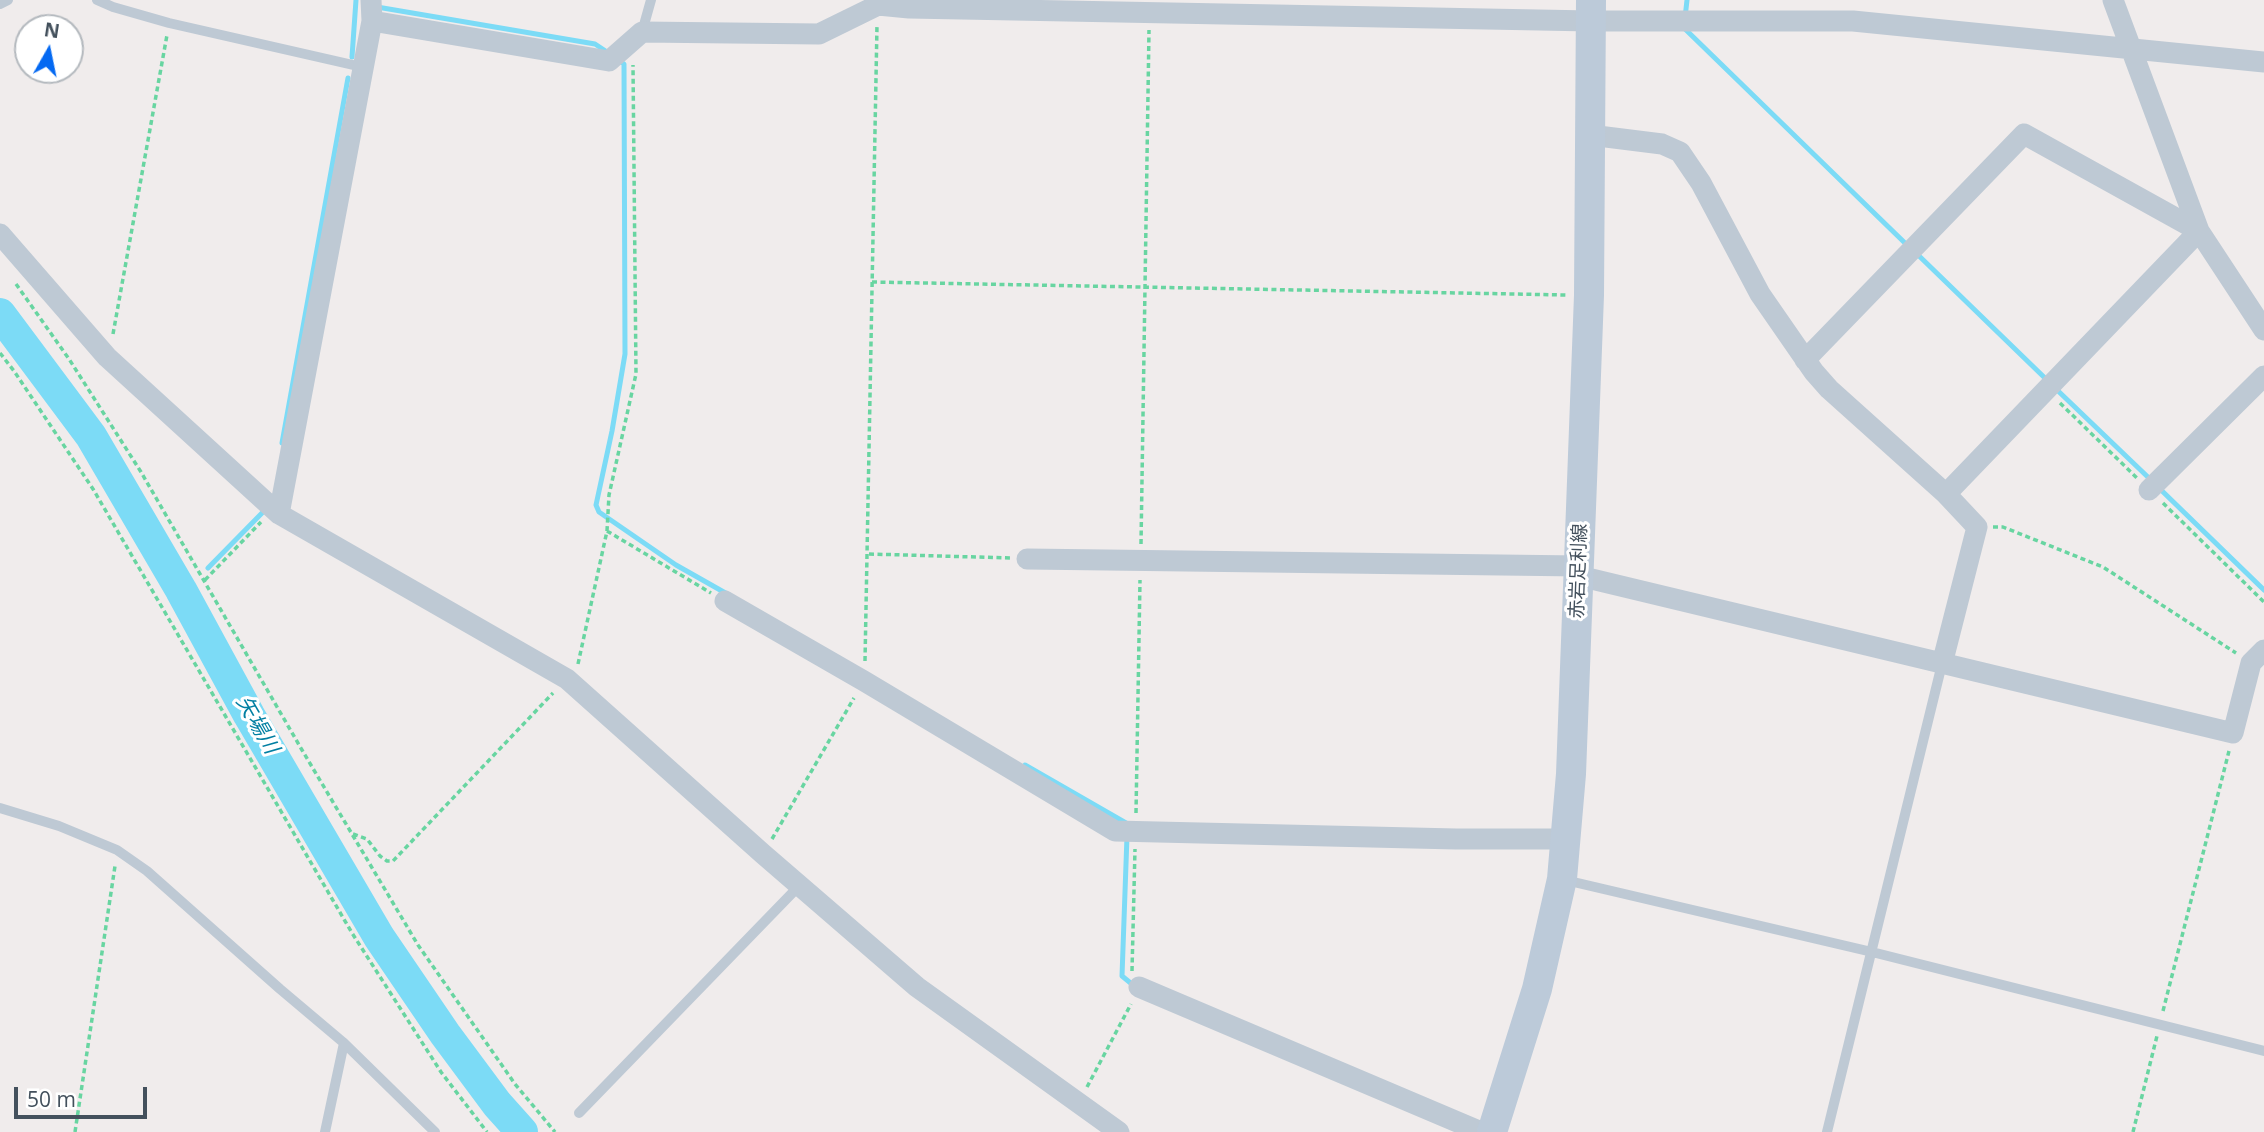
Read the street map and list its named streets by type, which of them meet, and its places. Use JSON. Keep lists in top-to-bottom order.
{
  "streets": {
    "main road": ["赤岩足利線"]
  },
  "water": ["矢場川"],
  "scale_bar": "50 m",
  "north": "top"
}
